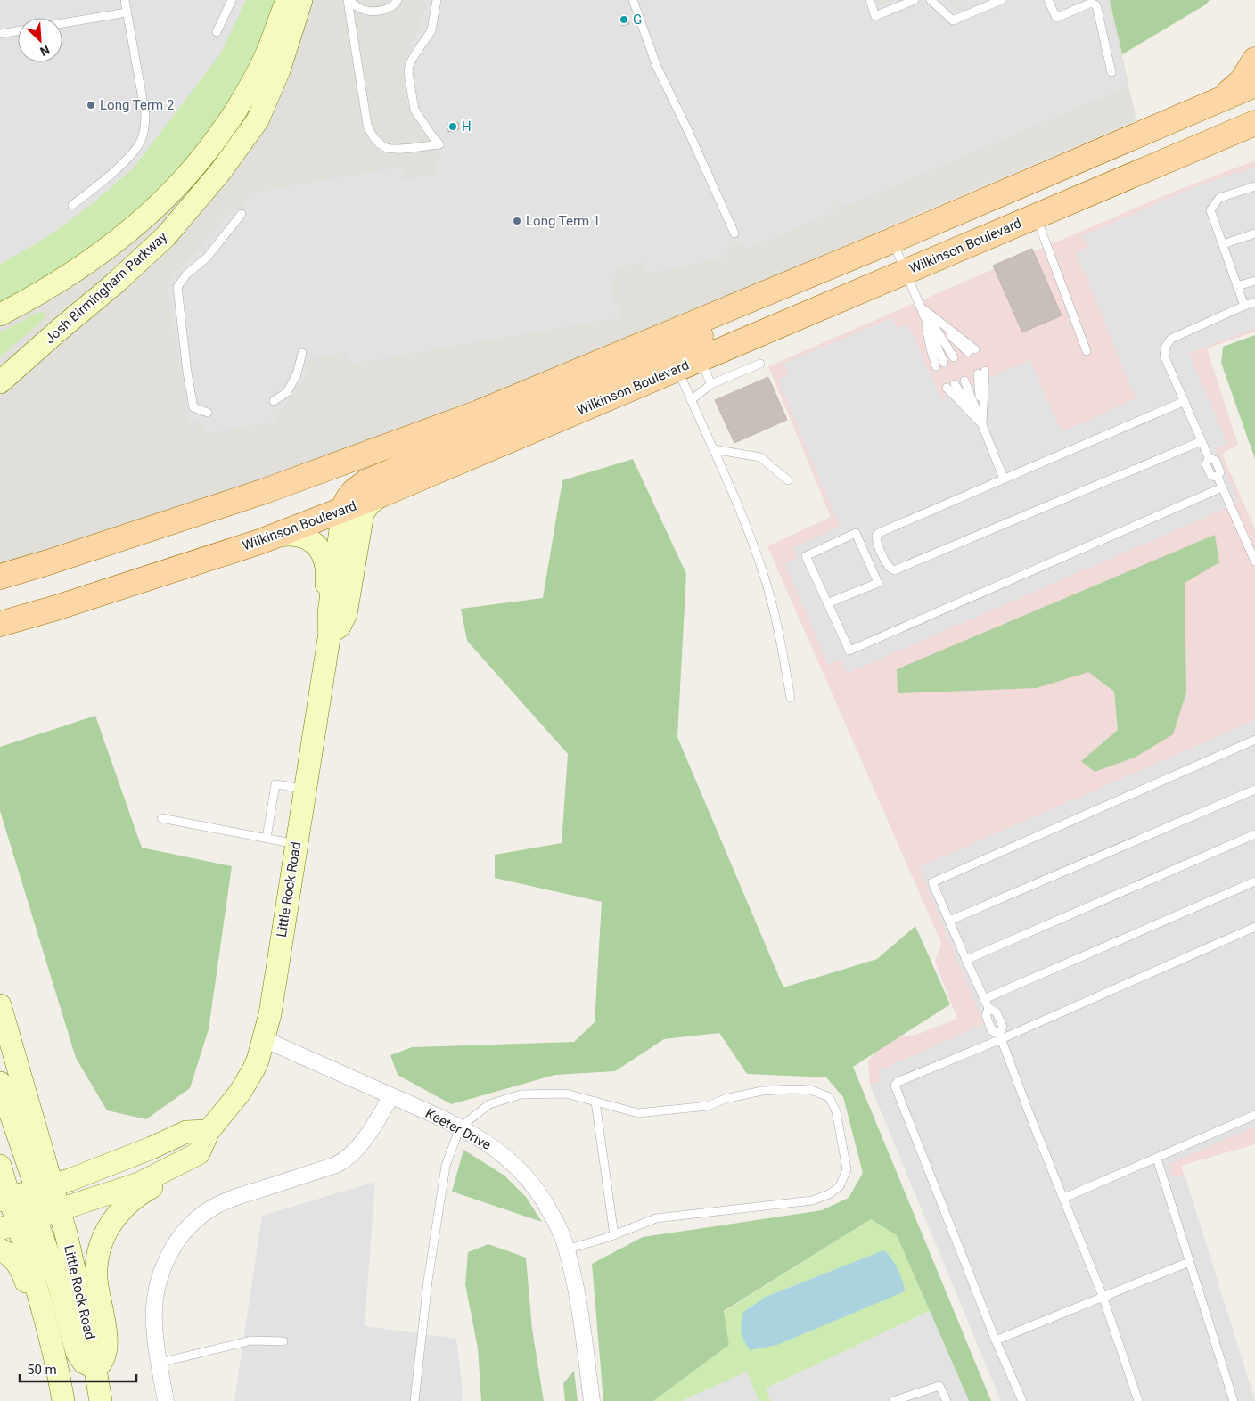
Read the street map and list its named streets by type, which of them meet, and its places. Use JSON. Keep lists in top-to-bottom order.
{
  "streets": {
    "main road": ["Wilkinson Boulevard"],
    "street": ["Josh Birmingham Parkway", "Little Rock Road", "Keeter Drive"]
  },
  "crossings": [
    ["Wilkinson Boulevard", "Little Rock Road"],
    ["Little Rock Road", "Keeter Drive"]
  ],
  "places": [
    "G",
    "Long Term 2",
    "H",
    "Long Term 1"
  ],
  "scale_bar": "50 m",
  "north": "bottom right"
}
